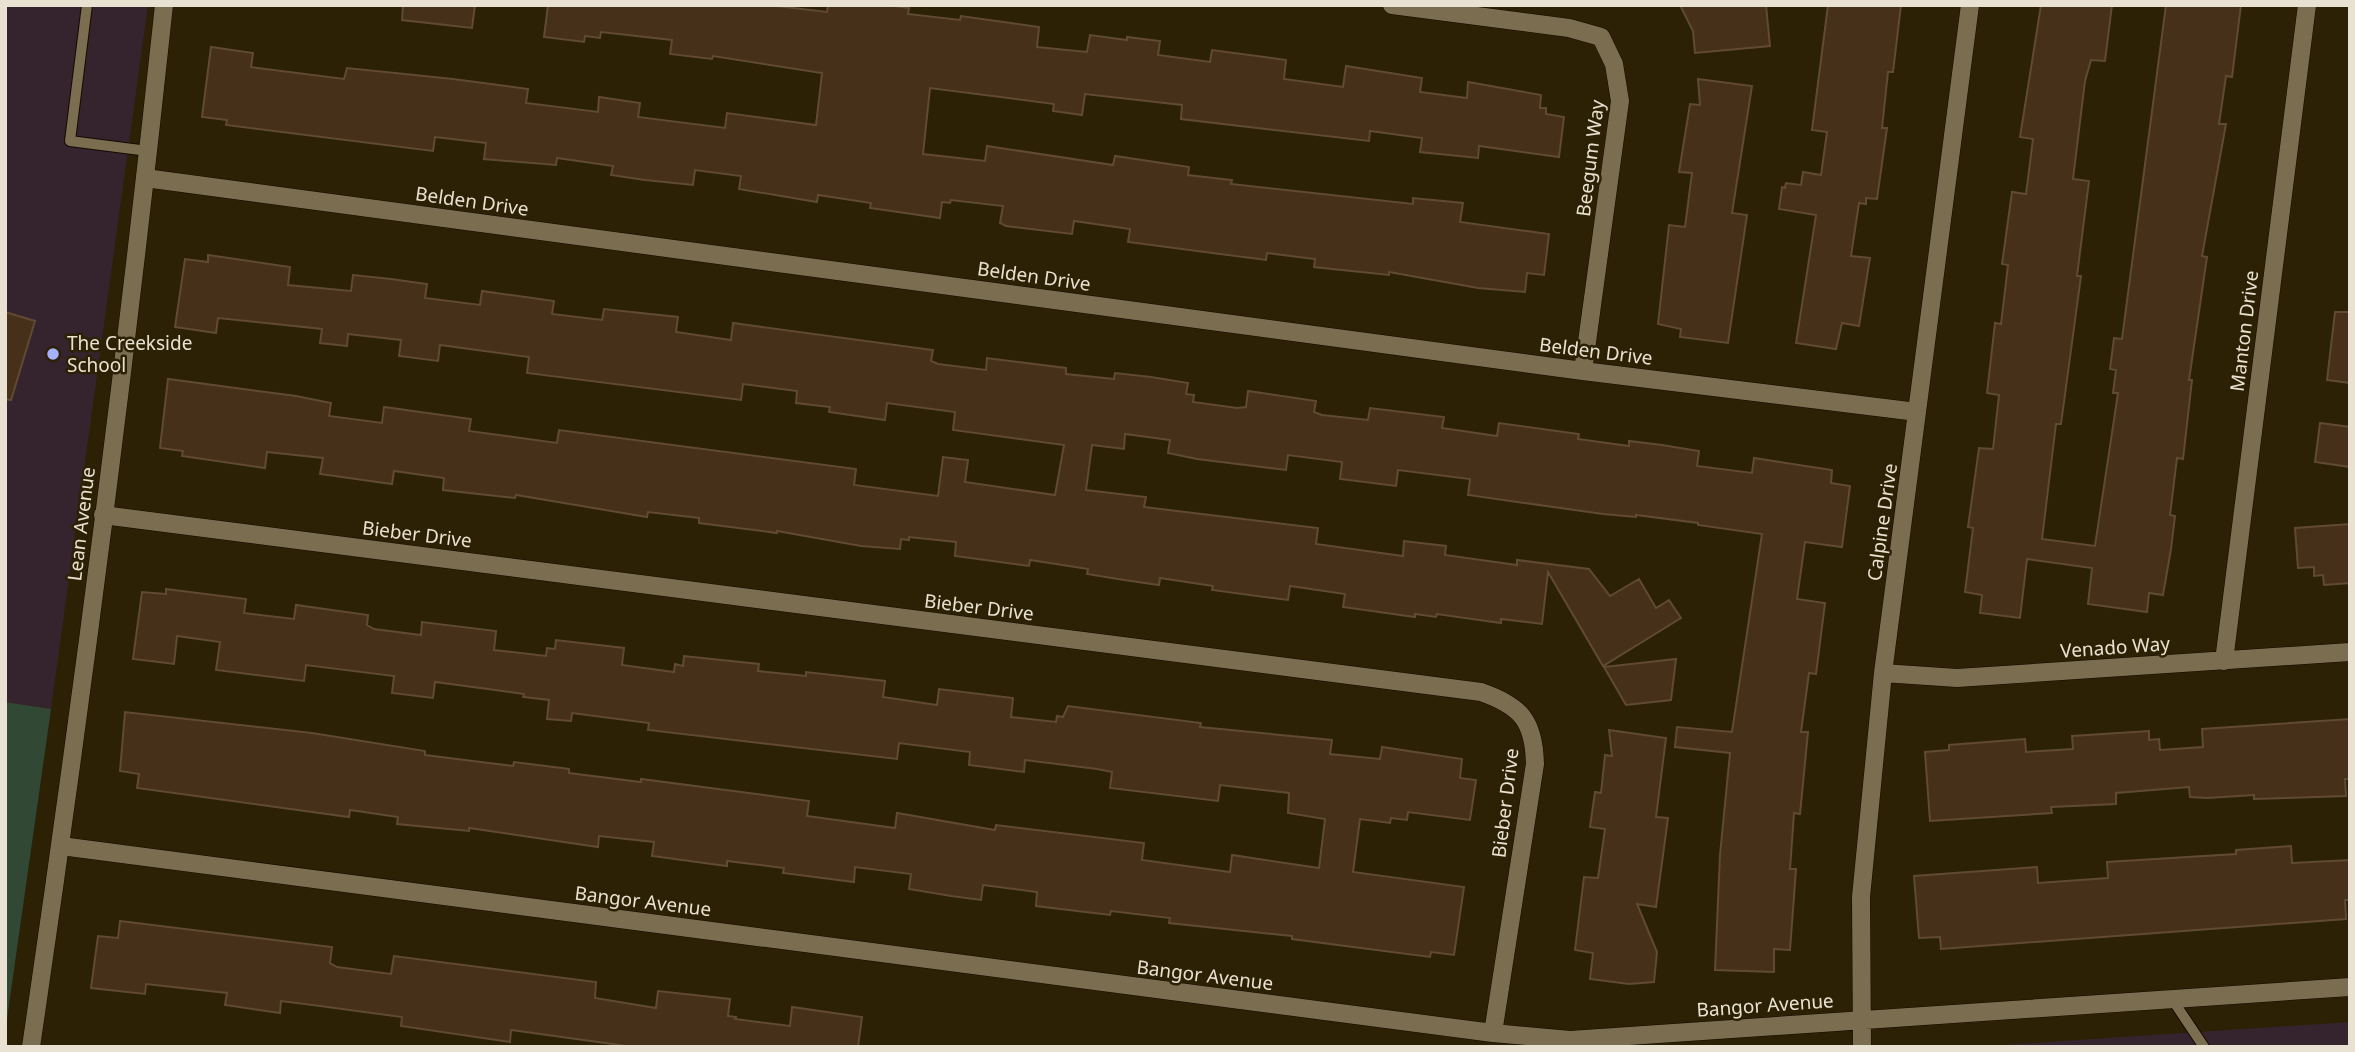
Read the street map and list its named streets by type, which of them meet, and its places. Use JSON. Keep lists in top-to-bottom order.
{
  "streets": {
    "street": [
      "Beegum Way",
      "Belden Drive",
      "Manton Drive",
      "Calpine Drive",
      "Lean Avenue",
      "Bieber Drive",
      "Venado Way",
      "Bangor Avenue"
    ]
  },
  "crossings": [
    ["Beegum Way", "Belden Drive"],
    ["Belden Drive", "Calpine Drive"],
    ["Belden Drive", "Lean Avenue"],
    ["Manton Drive", "Venado Way"],
    ["Calpine Drive", "Venado Way"],
    ["Calpine Drive", "Bangor Avenue"],
    ["Lean Avenue", "Bieber Drive"],
    ["Lean Avenue", "Bangor Avenue"],
    ["Bieber Drive", "Bangor Avenue"]
  ],
  "places": ["The Creekside School"]
}
